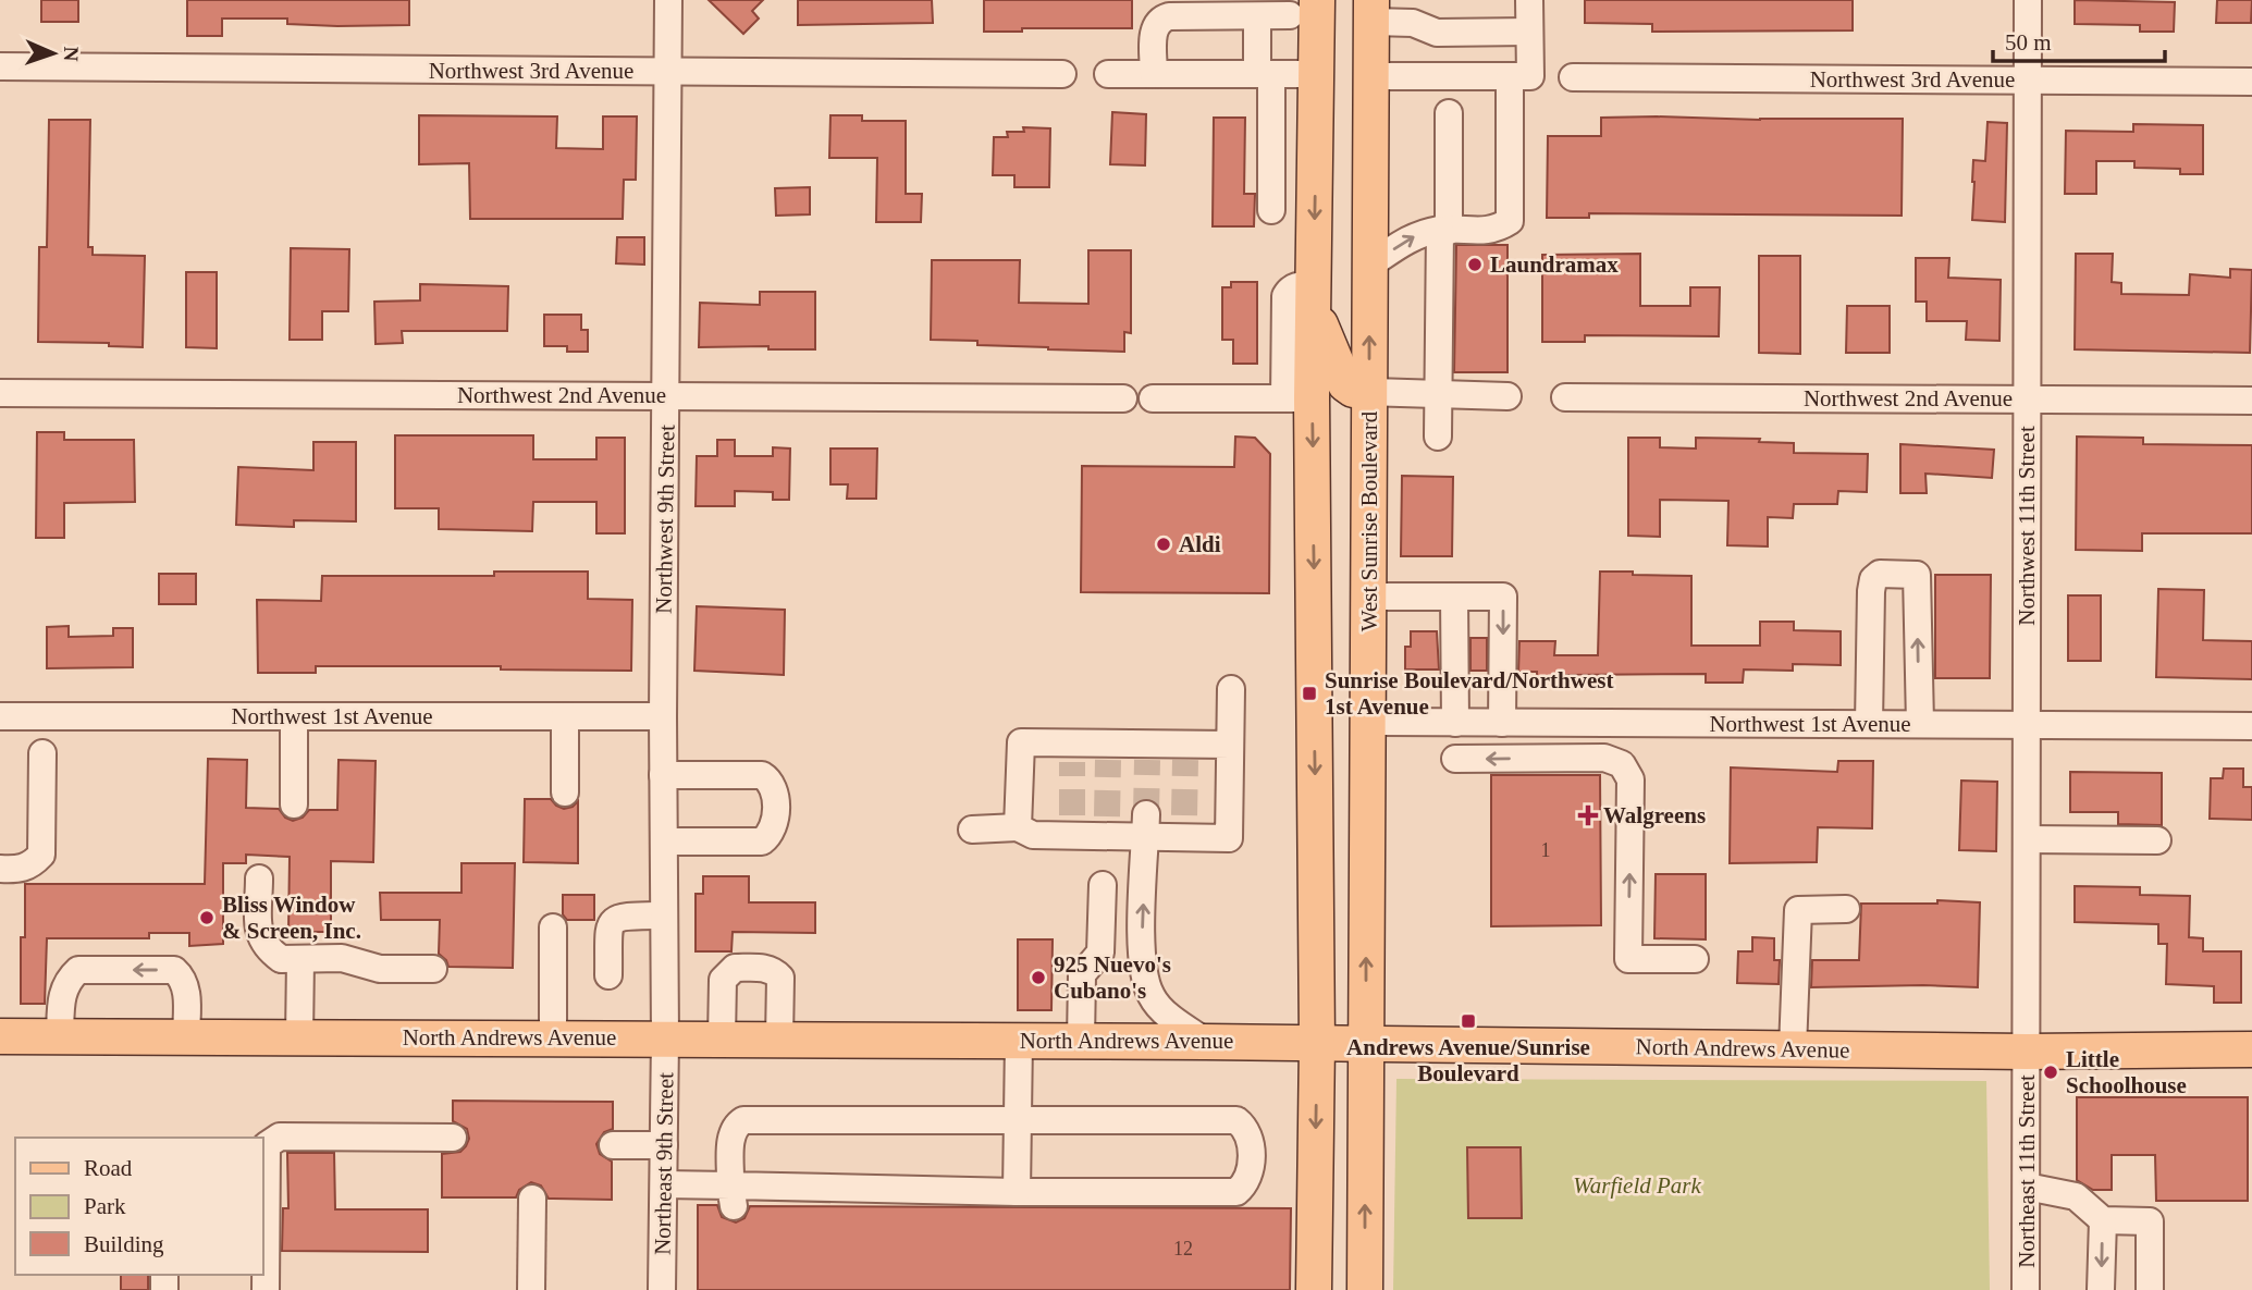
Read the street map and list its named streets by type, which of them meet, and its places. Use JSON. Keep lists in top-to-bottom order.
{
  "streets": {
    "main road": ["West Sunrise Boulevard", "North Andrews Avenue"],
    "street": [
      "Northwest 3rd Avenue",
      "Northwest 2nd Avenue",
      "Northwest 9th Street",
      "Northwest 11th Street",
      "Northwest 1st Avenue",
      "Northeast 9th Street",
      "Northeast 11th Street"
    ]
  },
  "crossings": [
    ["Northwest 3rd Avenue", "Northwest 9th Street"],
    ["Northwest 3rd Avenue", "Northwest 11th Street"],
    ["Northwest 2nd Avenue", "Northwest 9th Street"],
    ["Northwest 2nd Avenue", "Northwest 11th Street"],
    ["Northwest 9th Street", "Northwest 1st Avenue"],
    ["Northwest 9th Street", "North Andrews Avenue"],
    ["Northwest 9th Street", "Northeast 9th Street"],
    ["West Sunrise Boulevard", "Northwest 1st Avenue"],
    ["West Sunrise Boulevard", "North Andrews Avenue"],
    ["Northwest 11th Street", "Northwest 1st Avenue"],
    ["Northwest 11th Street", "North Andrews Avenue"],
    ["Northwest 11th Street", "Northeast 11th Street"],
    ["North Andrews Avenue", "Northeast 9th Street"],
    ["North Andrews Avenue", "Northeast 11th Street"]
  ],
  "parks": ["Warfield Park"],
  "places": {
    "other": [
      "Laundramax",
      "Aldi",
      "Bliss Window & Screen, Inc.",
      "925 Nuevo's Cubano's",
      "Little Schoolhouse"
    ],
    "transit": ["Sunrise Boulevard/Northwest 1st Avenue", "Andrews Avenue/Sunrise Boulevard"],
    "health": ["Walgreens"]
  },
  "house_numbers": ["1", "12"],
  "legend": ["Road", "Park", "Building"],
  "scale_bar": "50 m",
  "north": "right"
}
